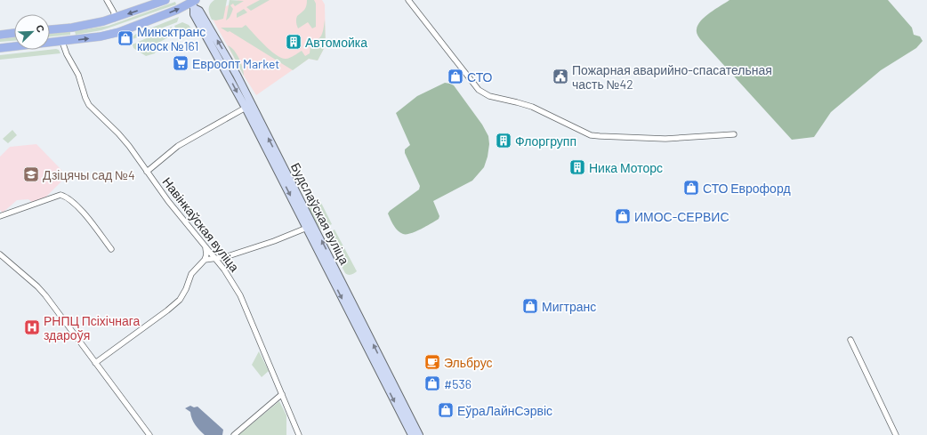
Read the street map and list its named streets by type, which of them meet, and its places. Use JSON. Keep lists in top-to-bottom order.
{
  "streets": {
    "main road": ["Будслаўская вуліца"],
    "street": ["Навінкаўская вуліца"]
  },
  "places": {
    "shop": [
      "Минсктранс киоск №161",
      "СТО",
      "СТО Еврофорд",
      "ИМОС-СЕРВИС",
      "Мигтранс",
      "#536",
      "ЕўраЛайнСэрвіс"
    ],
    "building": ["Автомойка", "Флоргрупп", "Ника Моторс"],
    "supermarket": ["Евроопт Market"],
    "public building": ["Пожарная аварийно-спасательная часть №42"],
    "school or university": ["Дзіцячы сад №4"],
    "hospital": ["РНПЦ Псіхічнага здароўя"],
    "cafe": ["Эльбрус"]
  },
  "north": "top right"
}
